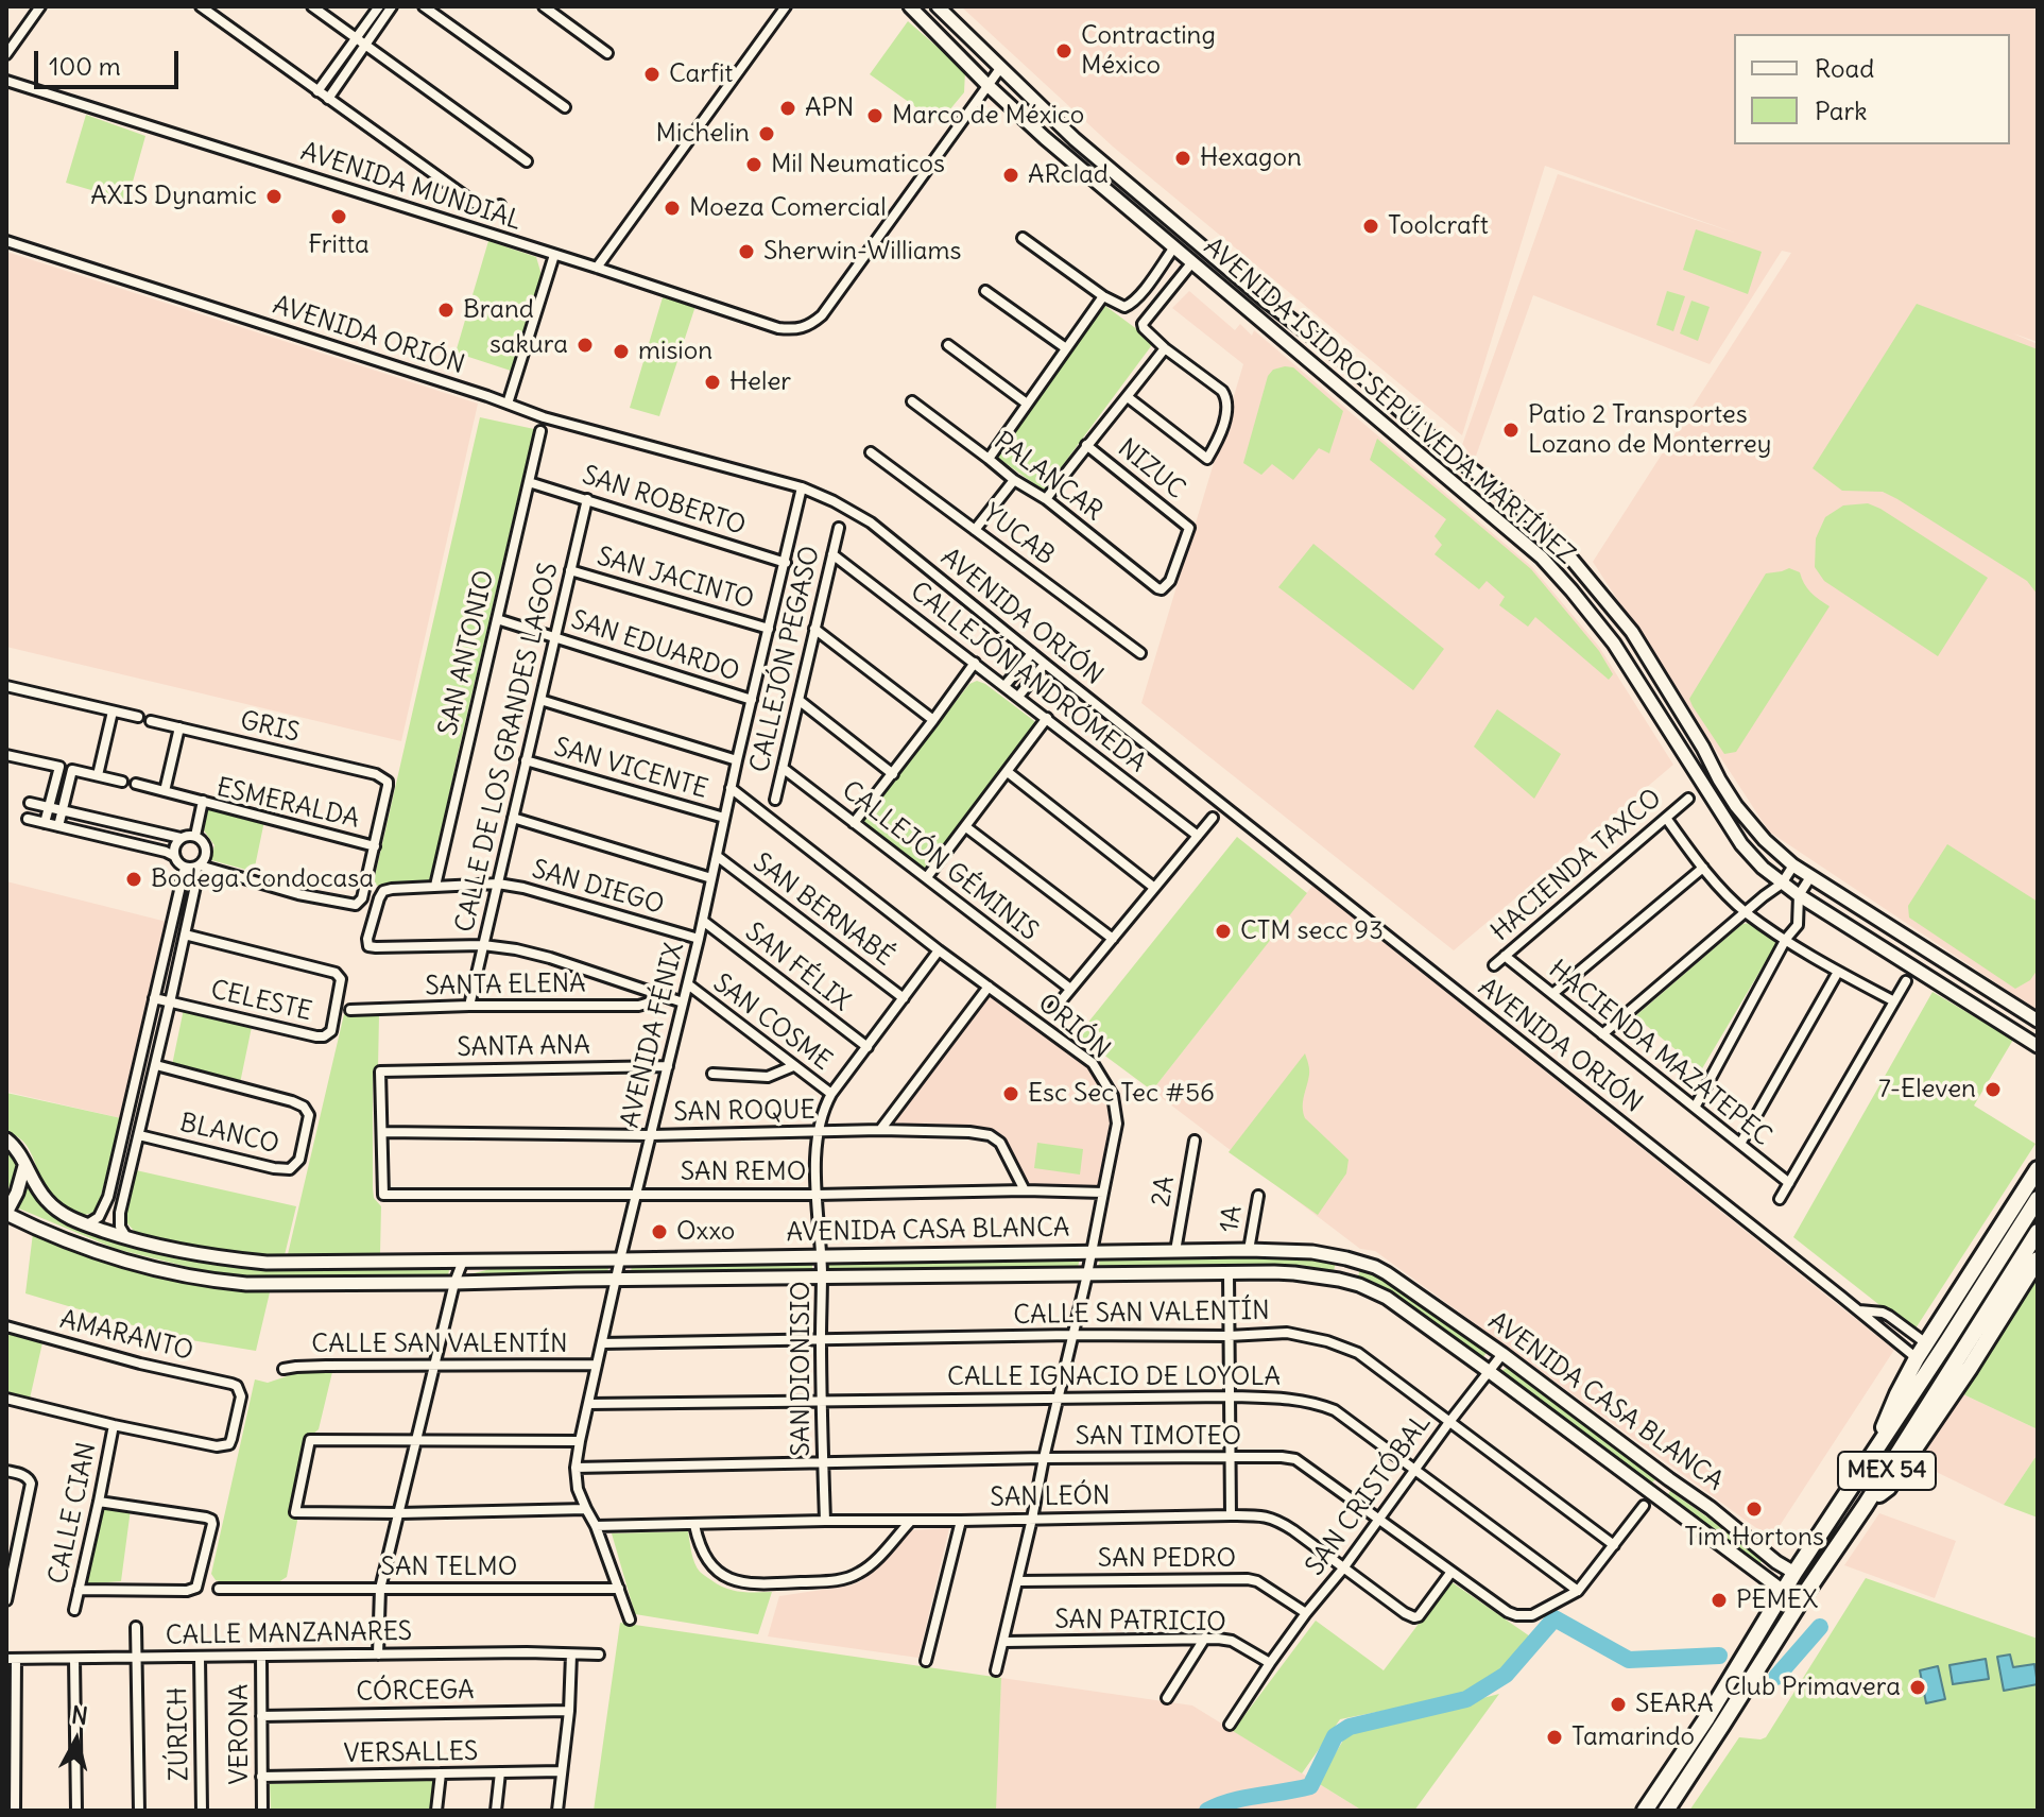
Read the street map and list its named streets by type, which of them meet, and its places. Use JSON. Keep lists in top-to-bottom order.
{
  "streets": {
    "highway": ["MEX 54"],
    "street": [
      "AVENIDA MUNDIAL",
      "AVENIDA ORIÓN",
      "AVENIDA ISIDRO SEPÚLVEDA MARTÍNEZ",
      "NIZUC",
      "PALANCAR",
      "SAN ROBERTO",
      "YUCAB",
      "SAN JACINTO",
      "SAN EDUARDO",
      "SAN ANTONIO",
      "CALLEJÓN PEGASO",
      "CALLEJÓN ANDRÓMEDA",
      "GRIS",
      "CALLE DE LOS GRANDES LAGOS",
      "SAN VICENTE",
      "ESMERALDA",
      "CALLEJÓN GÉMINIS",
      "HACIENDA TAXCO",
      "SAN DIEGO",
      "SAN BERNABÉ",
      "SAN FÉLIX",
      "SANTA ELENA",
      "CELESTE",
      "SAN COSME",
      "ORIÓN",
      "AVENIDA FÉNIX",
      "SANTA ANA",
      "HACIENDA MAZATEPEC",
      "SAN ROQUE",
      "BLANCO",
      "SAN REMO",
      "2A",
      "1A",
      "AVENIDA CASA BLANCA",
      "CALLE SAN VALENTÍN",
      "AMARANTO",
      "SAN DIONISIO",
      "CALLE IGNACIO DE LOYOLA",
      "SAN TIMOTEO",
      "SAN CRISTÓBAL",
      "SAN LEÓN",
      "CALLE CIAN",
      "SAN PEDRO",
      "SAN TELMO",
      "SAN PATRICIO",
      "CALLE MANZANARES",
      "CÓRCEGA",
      "ZÚRICH",
      "VERONA",
      "VERSALLES"
    ]
  },
  "crossings": [
    ["AVENIDA MUNDIAL", "AVENIDA ISIDRO SEPÚLVEDA MARTÍNEZ"],
    ["AVENIDA ORIÓN", "AVENIDA FÉNIX"],
    ["NIZUC", "PALANCAR"],
    ["SAN ROBERTO", "SAN ANTONIO"],
    ["SAN ROBERTO", "CALLE DE LOS GRANDES LAGOS"],
    ["SAN ROBERTO", "AVENIDA FÉNIX"],
    ["SAN JACINTO", "CALLE DE LOS GRANDES LAGOS"],
    ["SAN JACINTO", "AVENIDA FÉNIX"],
    ["SAN EDUARDO", "SAN ANTONIO"],
    ["SAN EDUARDO", "CALLE DE LOS GRANDES LAGOS"],
    ["SAN EDUARDO", "AVENIDA FÉNIX"],
    ["SAN ANTONIO", "SAN DIEGO"],
    ["CALLEJÓN PEGASO", "CALLEJÓN ANDRÓMEDA"],
    ["CALLEJÓN PEGASO", "CALLEJÓN GÉMINIS"],
    ["GRIS", "ESMERALDA"],
    ["CALLE DE LOS GRANDES LAGOS", "SAN VICENTE"],
    ["CALLE DE LOS GRANDES LAGOS", "SAN DIEGO"],
    ["CALLE DE LOS GRANDES LAGOS", "SANTA ELENA"],
    ["SAN VICENTE", "AVENIDA FÉNIX"],
    ["HACIENDA TAXCO", "HACIENDA MAZATEPEC"],
    ["SAN DIEGO", "AVENIDA FÉNIX"],
    ["SAN BERNABÉ", "AVENIDA FÉNIX"],
    ["SAN BERNABÉ", "SAN DIONISIO"],
    ["SAN FÉLIX", "AVENIDA FÉNIX"],
    ["SAN FÉLIX", "SAN DIONISIO"],
    ["SAN COSME", "AVENIDA FÉNIX"],
    ["SAN COSME", "SAN DIONISIO"],
    ["ORIÓN", "AVENIDA FÉNIX"],
    ["ORIÓN", "SAN REMO"],
    ["ORIÓN", "AVENIDA CASA BLANCA"],
    ["ORIÓN", "CALLE SAN VALENTÍN"],
    ["ORIÓN", "SAN DIONISIO"],
    ["ORIÓN", "CALLE IGNACIO DE LOYOLA"],
    ["ORIÓN", "SAN TIMOTEO"],
    ["ORIÓN", "SAN LEÓN"],
    ["ORIÓN", "SAN PEDRO"],
    ["ORIÓN", "SAN PATRICIO"],
    ["AVENIDA FÉNIX", "SANTA ANA"],
    ["AVENIDA FÉNIX", "SAN ROQUE"],
    ["AVENIDA FÉNIX", "SAN REMO"],
    ["AVENIDA FÉNIX", "AVENIDA CASA BLANCA"],
    ["AVENIDA FÉNIX", "CALLE SAN VALENTÍN"],
    ["AVENIDA FÉNIX", "CALLE IGNACIO DE LOYOLA"],
    ["AVENIDA FÉNIX", "SAN TIMOTEO"],
    ["AVENIDA FÉNIX", "SAN LEÓN"],
    ["AVENIDA FÉNIX", "SAN TELMO"],
    ["SANTA ANA", "SAN ROQUE"],
    ["SANTA ANA", "SAN REMO"],
    ["SAN ROQUE", "SAN REMO"],
    ["SAN ROQUE", "SAN DIONISIO"],
    ["SAN REMO", "SAN DIONISIO"],
    ["2A", "AVENIDA CASA BLANCA"],
    ["1A", "AVENIDA CASA BLANCA"],
    ["AVENIDA CASA BLANCA", "SAN DIONISIO"],
    ["AVENIDA CASA BLANCA", "MEX 54"],
    ["AVENIDA CASA BLANCA", "SAN CRISTÓBAL"],
    ["CALLE SAN VALENTÍN", "SAN DIONISIO"],
    ["CALLE SAN VALENTÍN", "SAN TIMOTEO"],
    ["CALLE SAN VALENTÍN", "SAN CRISTÓBAL"],
    ["AMARANTO", "CALLE CIAN"],
    ["SAN DIONISIO", "CALLE IGNACIO DE LOYOLA"],
    ["SAN DIONISIO", "SAN TIMOTEO"],
    ["SAN DIONISIO", "SAN LEÓN"],
    ["CALLE IGNACIO DE LOYOLA", "SAN TIMOTEO"],
    ["CALLE IGNACIO DE LOYOLA", "SAN CRISTÓBAL"],
    ["SAN TIMOTEO", "SAN CRISTÓBAL"],
    ["SAN TIMOTEO", "SAN LEÓN"],
    ["SAN CRISTÓBAL", "SAN LEÓN"],
    ["SAN CRISTÓBAL", "SAN PEDRO"],
    ["SAN CRISTÓBAL", "SAN PATRICIO"],
    ["CALLE MANZANARES", "ZÚRICH"],
    ["CALLE MANZANARES", "VERONA"],
    ["CÓRCEGA", "VERONA"],
    ["VERONA", "VERSALLES"]
  ],
  "places": [
    "Contracting México",
    "Carfit",
    "APN",
    "Marco de México",
    "Michelin",
    "Hexagon",
    "Mil Neumaticos",
    "ARclad",
    "AXIS Dynamic",
    "Moeza Comercial",
    "Fritta",
    "Toolcraft",
    "Sherwin-Williams",
    "Brand",
    "sakura",
    "mision",
    "Heler",
    "Patio 2 Transportes Lozano de Monterrey",
    "Bodega Condocasa",
    "CTM secc 93",
    "7-Eleven",
    "Esc Sec Tec #56",
    "Oxxo",
    "Tim Hortons",
    "PEMEX",
    "Club Primavera",
    "SEARA",
    "Tamarindo"
  ],
  "legend": ["Road", "Park"],
  "scale_bar": "100 m",
  "north": "top"
}
